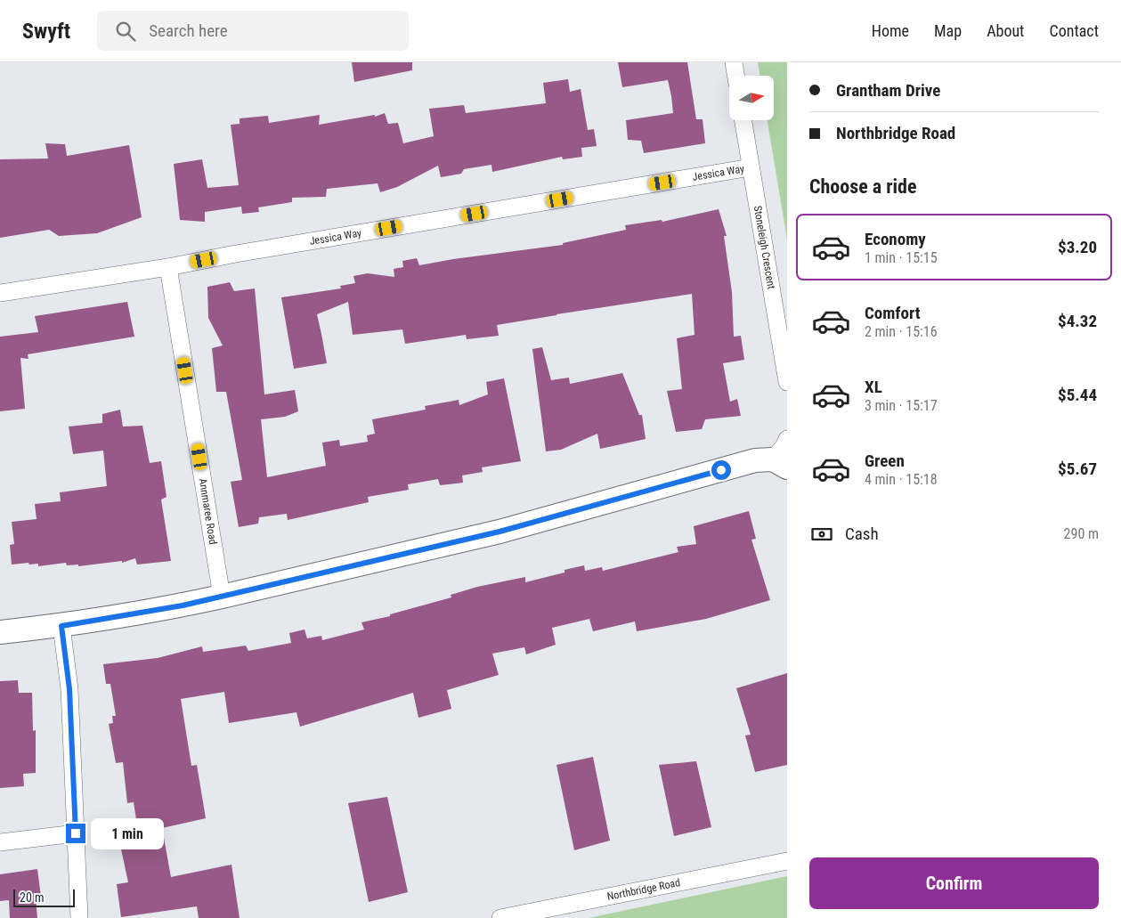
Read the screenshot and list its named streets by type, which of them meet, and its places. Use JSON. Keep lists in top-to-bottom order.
{
  "streets": {
    "street": [
      "Jessica Way",
      "Stoneleigh Crescent",
      "Annmaree Road",
      "Northbridge Road"
    ]
  },
  "crossings": [
    ["Jessica Way", "Stoneleigh Crescent"],
    ["Jessica Way", "Annmaree Road"]
  ],
  "scale_bar": "20 m",
  "north": "right",
  "page": {
    "header": "Swyft",
    "search": "Search here",
    "nav": [
      "Home",
      "Map",
      "About",
      "Contact"
    ],
    "banner": ["Grantham Drive", "Northbridge Road"],
    "heading": "Choose a ride",
    "list": [
      {
        "name": "Economy",
        "note": "1 min · 15:15",
        "value": "$3.20"
      },
      {
        "name": "Comfort",
        "note": "2 min · 15:16",
        "value": "$4.32"
      },
      {
        "name": "XL",
        "note": "3 min · 15:17",
        "value": "$5.44"
      },
      {
        "name": "Green",
        "note": "4 min · 15:18",
        "value": "$5.67"
      }
    ],
    "pay": ["Cash", "290 m"],
    "bubble": "1 min",
    "buttons": "Confirm",
    "scale": "20 m"
  }
}
